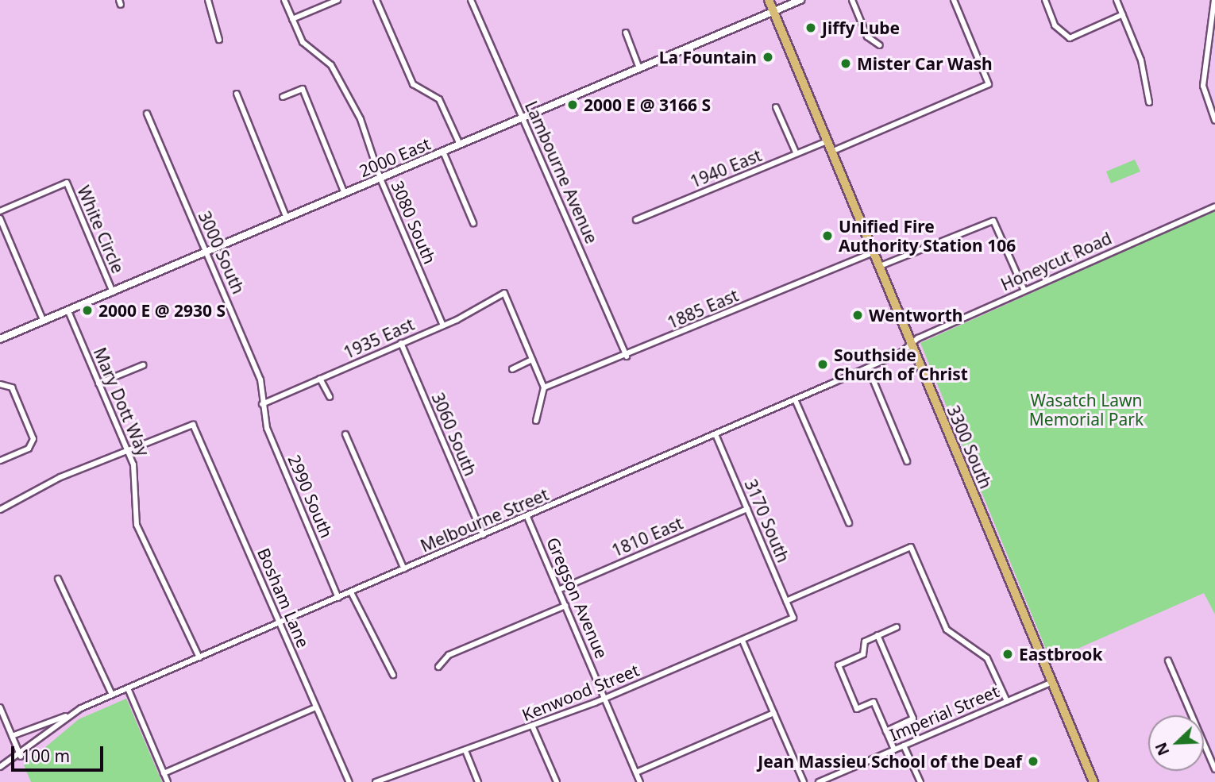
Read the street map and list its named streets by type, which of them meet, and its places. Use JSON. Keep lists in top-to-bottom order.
{
  "streets": {
    "main road": ["3300 South"],
    "street": [
      "2000 East",
      "1940 East",
      "Lambourne Avenue",
      "3080 South",
      "White Circle",
      "3000 South",
      "Honeycut Road",
      "1885 East",
      "1935 East",
      "Mary Dott Way",
      "3060 South",
      "2990 South",
      "Melbourne Street",
      "3170 South",
      "1810 East",
      "Bosham Lane",
      "Gregson Avenue",
      "Kenwood Street",
      "Imperial Street"
    ]
  },
  "crossings": [
    ["2000 East", "Lambourne Avenue"],
    ["2000 East", "3080 South"],
    ["2000 East", "White Circle"],
    ["2000 East", "3000 South"],
    ["2000 East", "Mary Dott Way"],
    ["2000 East", "3300 South"],
    ["1940 East", "3300 South"],
    ["Lambourne Avenue", "1885 East"],
    ["3080 South", "1935 East"],
    ["3000 South", "1935 East"],
    ["3000 South", "2990 South"],
    ["Honeycut Road", "3300 South"],
    ["Honeycut Road", "Melbourne Street"],
    ["1885 East", "3300 South"],
    ["1935 East", "3060 South"],
    ["1935 East", "2990 South"],
    ["Mary Dott Way", "Melbourne Street"],
    ["Mary Dott Way", "Bosham Lane"],
    ["3060 South", "Melbourne Street"],
    ["3300 South", "Melbourne Street"],
    ["3300 South", "Imperial Street"],
    ["2990 South", "Melbourne Street"],
    ["Melbourne Street", "3170 South"],
    ["Melbourne Street", "Bosham Lane"],
    ["Melbourne Street", "Gregson Avenue"],
    ["3170 South", "1810 East"],
    ["3170 South", "Kenwood Street"],
    ["1810 East", "Gregson Avenue"],
    ["Gregson Avenue", "Kenwood Street"]
  ],
  "parks": ["Wasatch Lawn Memorial Park"],
  "places": [
    "Jiffy Lube",
    "La Fountain",
    "Mister Car Wash",
    "2000 E @ 3166 S",
    "Unified Fire Authority Station 106",
    "2000 E @ 2930 S",
    "Wentworth",
    "Southside Church of Christ",
    "Eastbrook",
    "Jean Massieu School of the Deaf"
  ],
  "scale_bar": "100 m",
  "north": "bottom left"
}
